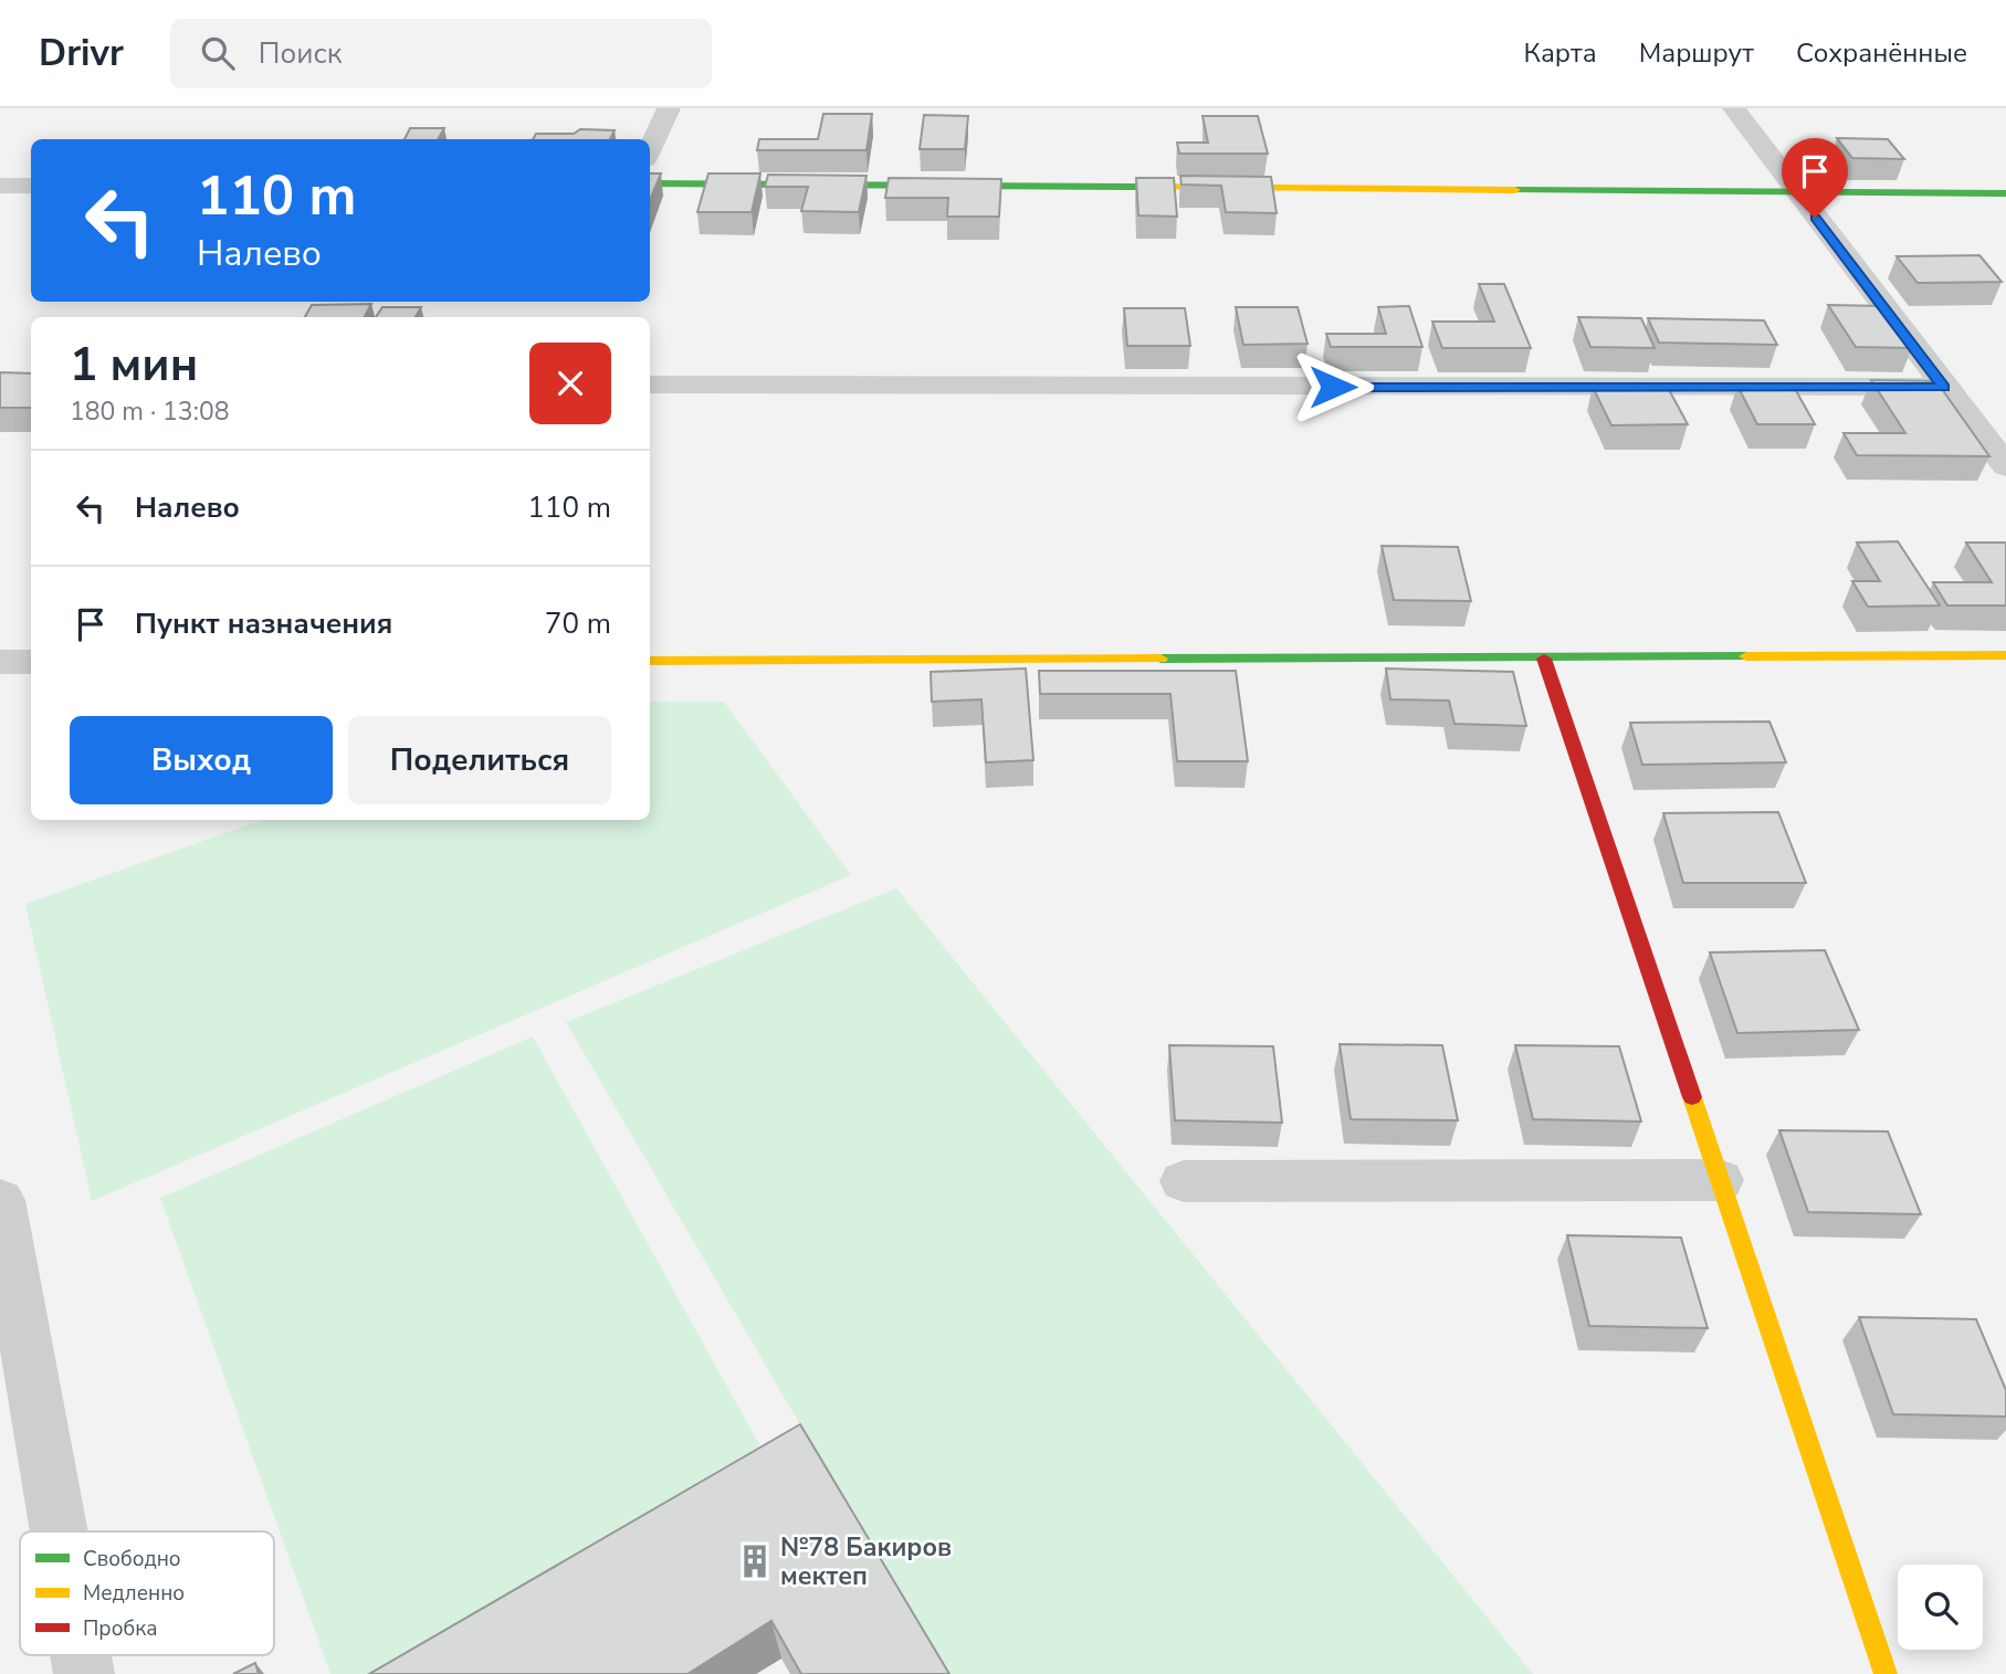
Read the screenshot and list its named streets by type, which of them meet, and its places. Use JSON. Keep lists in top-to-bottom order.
{
  "places": {
    "building": ["№78 Бакиров мектеп"]
  },
  "legend": ["Свободно", "Медленно", "Пробка"],
  "page": {
    "header": "Drivr",
    "search": "Поиск",
    "nav": ["Карта", "Маршрут", "Сохранённые"],
    "turn": ["110 m", "Налево"],
    "heading": ["1 мин", "180 m · 13:08"],
    "list": [
      {
        "name": "Налево",
        "value": "110 m"
      },
      {
        "name": "Пункт назначения",
        "value": "70 m"
      }
    ],
    "buttons": ["Выход", "Поделиться"]
  }
}
